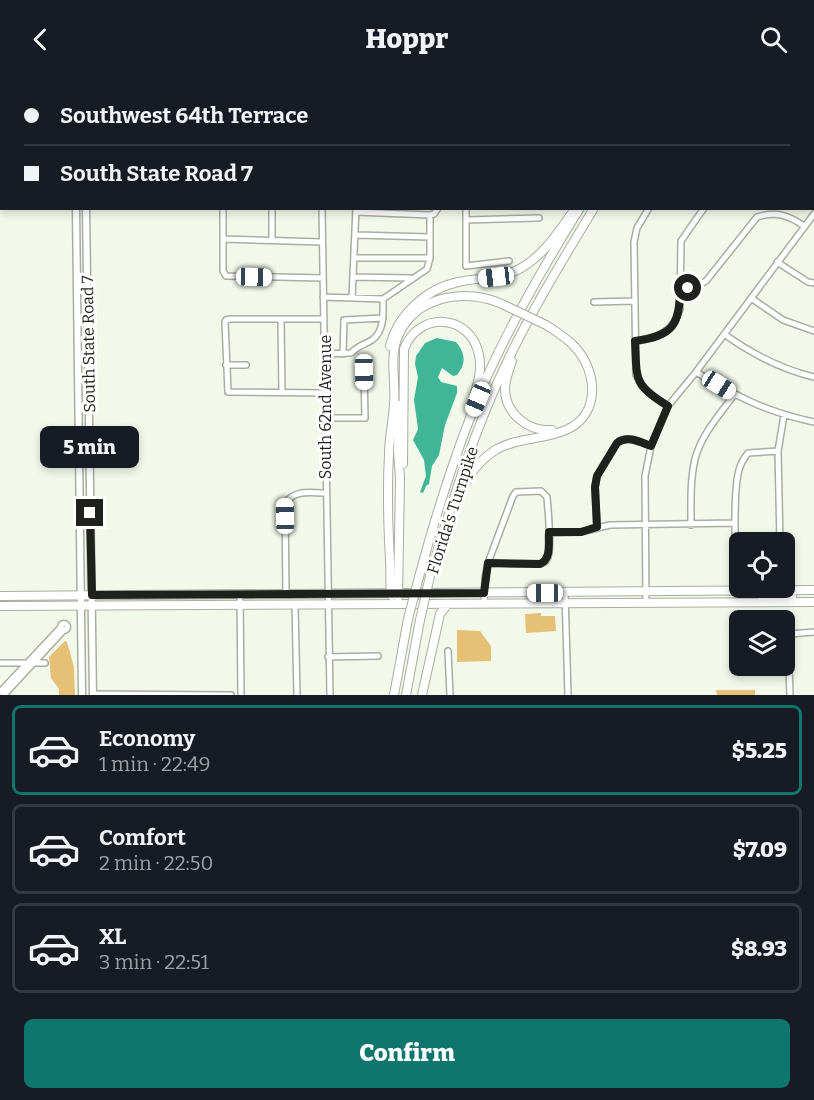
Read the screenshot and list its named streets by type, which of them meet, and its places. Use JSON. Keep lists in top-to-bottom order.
{
  "streets": {
    "highway": ["Florida's Turnpike"],
    "main road": ["South State Road 7"],
    "street": ["South 62nd Avenue"]
  },
  "page": {
    "header": "Hoppr",
    "banner": ["Southwest 64th Terrace", "South State Road 7"],
    "bubble": "5 min",
    "list": [
      {
        "name": "Economy",
        "note": "1 min · 22:49",
        "value": "$5.25"
      },
      {
        "name": "Comfort",
        "note": "2 min · 22:50",
        "value": "$7.09"
      },
      {
        "name": "XL",
        "note": "3 min · 22:51",
        "value": "$8.93"
      }
    ],
    "buttons": "Confirm"
  }
}
